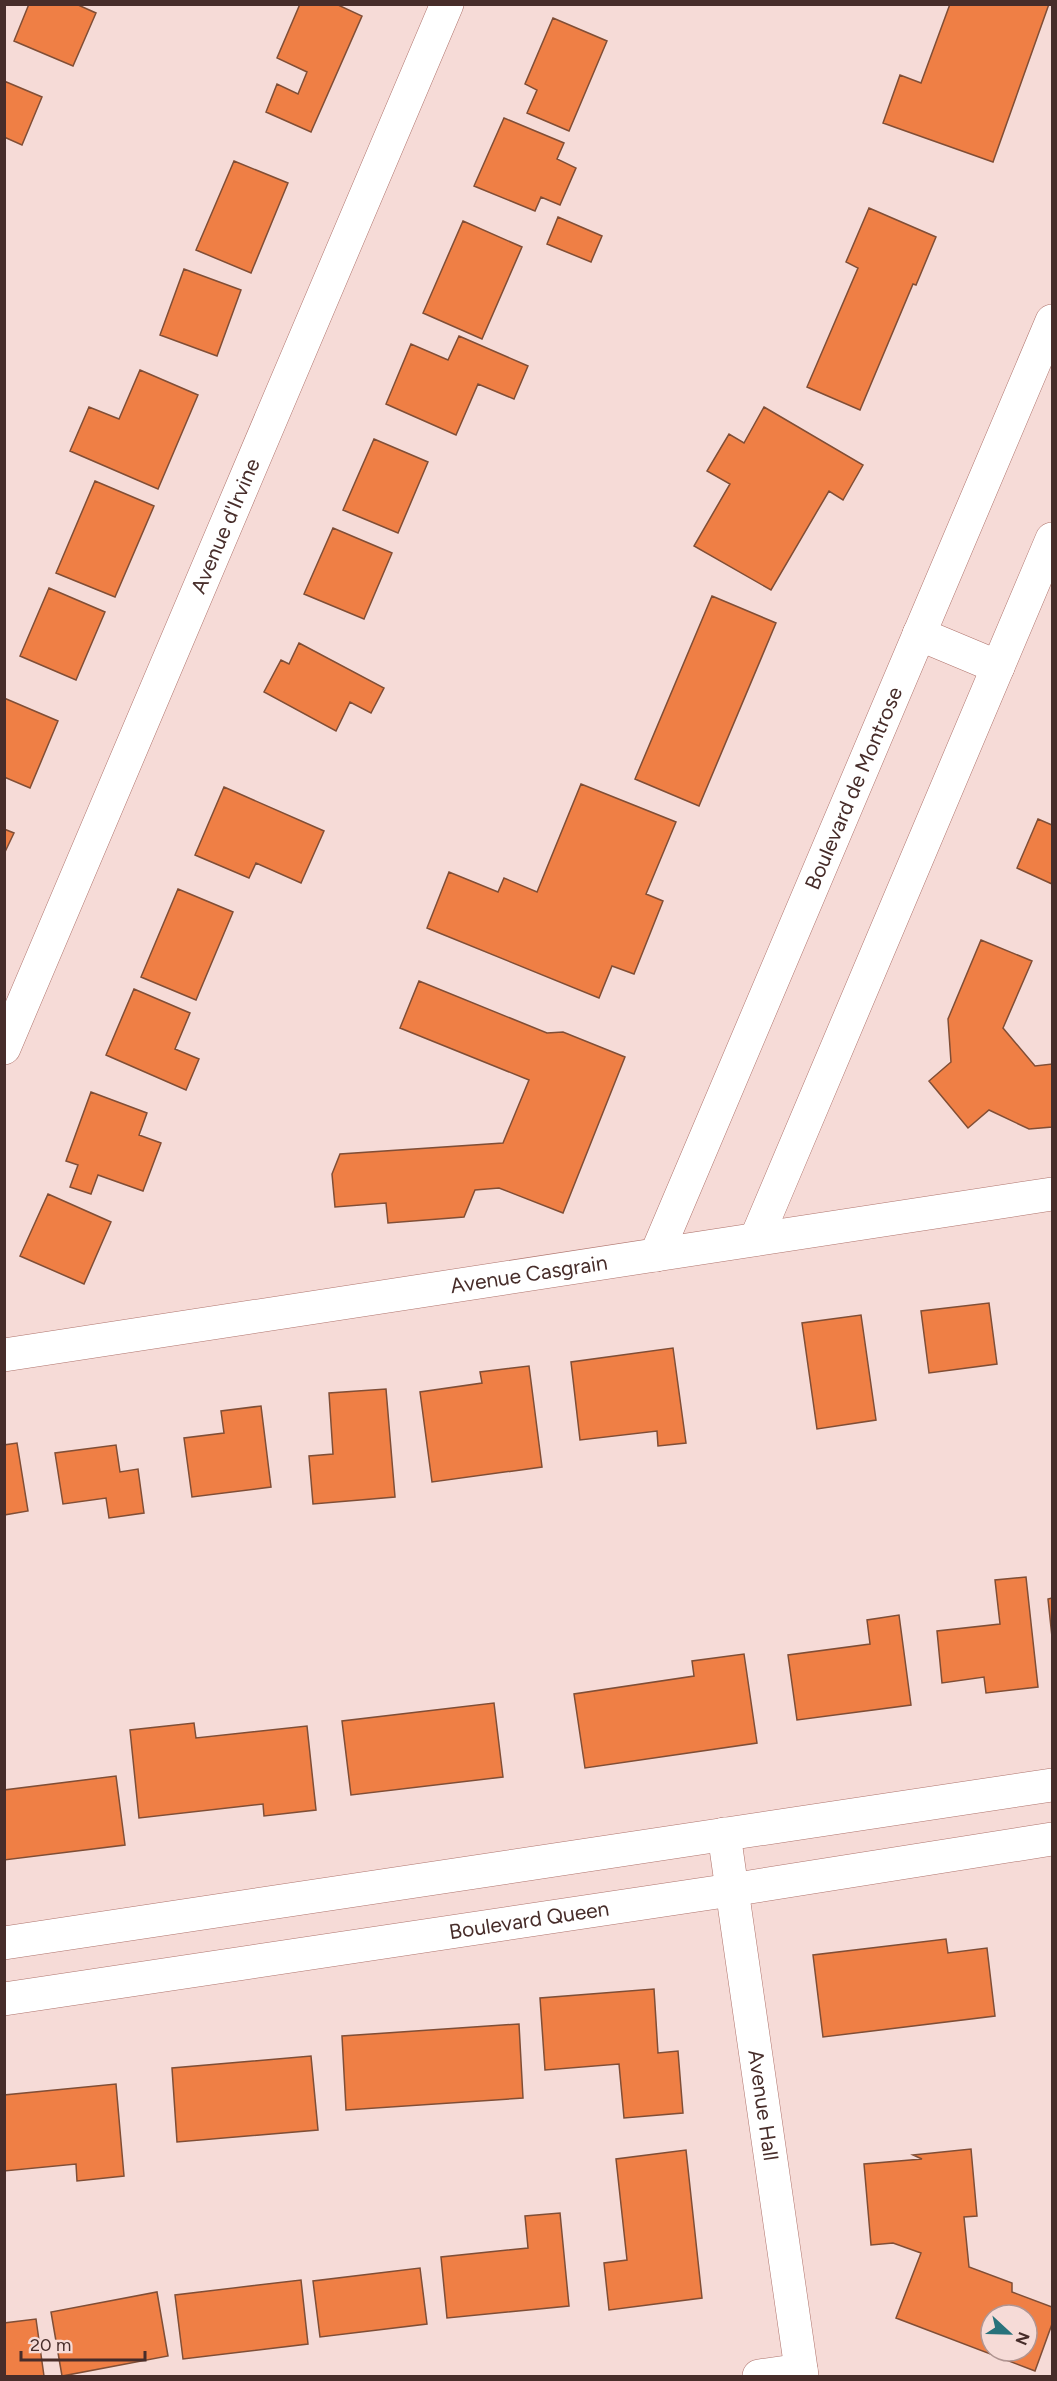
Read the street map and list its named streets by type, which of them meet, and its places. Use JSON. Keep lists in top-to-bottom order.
{
  "streets": {
    "street": [
      "Avenue d'Irvine",
      "Boulevard de Montrose",
      "Avenue Casgrain",
      "Boulevard Queen",
      "Avenue Hall"
    ]
  },
  "crossings": [
    ["Boulevard de Montrose", "Avenue Casgrain"],
    ["Boulevard Queen", "Avenue Hall"]
  ],
  "scale_bar": "20 m",
  "north": "right"
}
